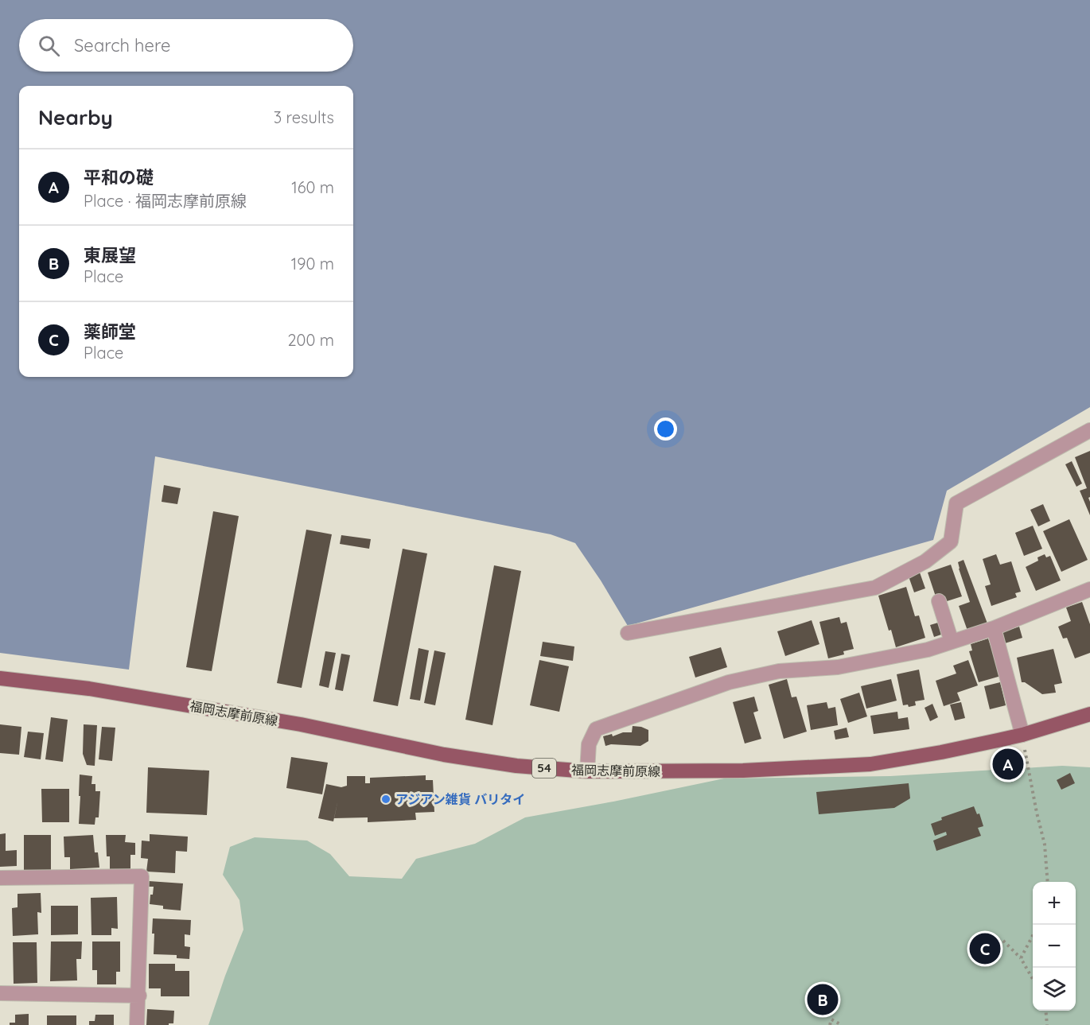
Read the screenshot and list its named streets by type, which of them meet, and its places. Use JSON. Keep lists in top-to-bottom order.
{
  "streets": {
    "main road": ["福岡志摩前原線", "54"]
  },
  "places": ["アジアン雑貨 バリタイ"],
  "page": {
    "search": "Search here",
    "heading": ["Nearby", "3 results"],
    "list": [
      {
        "mark": "A",
        "name": "平和の礎",
        "note": "Place · 福岡志摩前原線",
        "value": "160 m"
      },
      {
        "mark": "B",
        "name": "東展望",
        "note": "Place",
        "value": "190 m"
      },
      {
        "mark": "C",
        "name": "薬師堂",
        "note": "Place",
        "value": "200 m"
      }
    ],
    "pins": ["A", "C", "B"],
    "map_buttons": ["+", "−"]
  }
}
